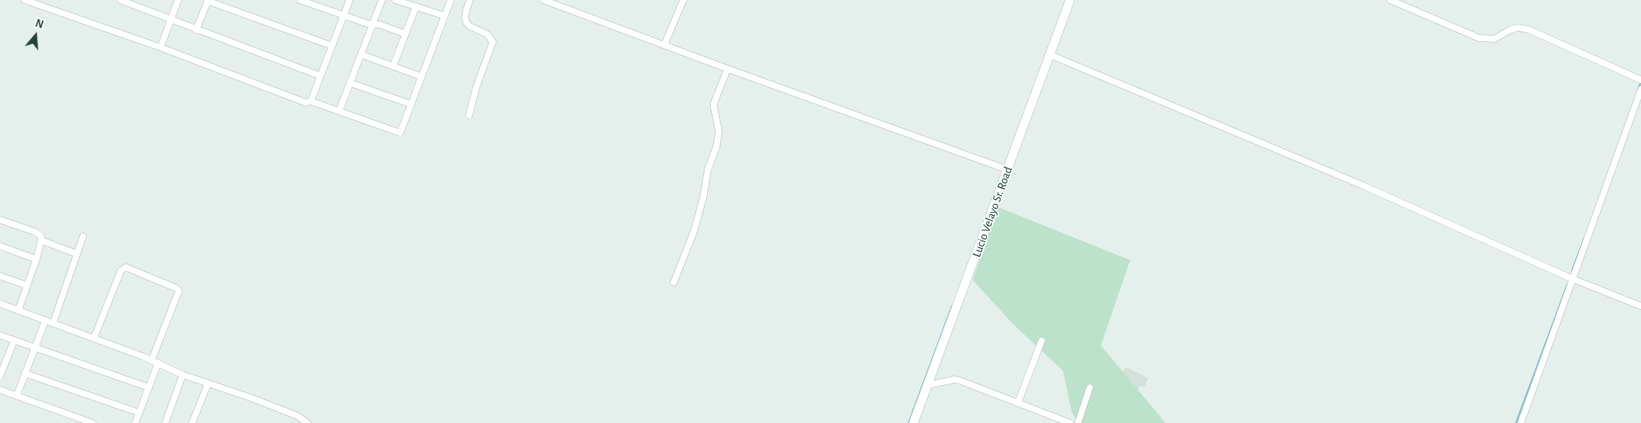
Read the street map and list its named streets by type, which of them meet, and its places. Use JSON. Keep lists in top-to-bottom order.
{
  "streets": {
    "main road": ["Lucio Velayo Sr. Road"]
  },
  "north": "top"
}
